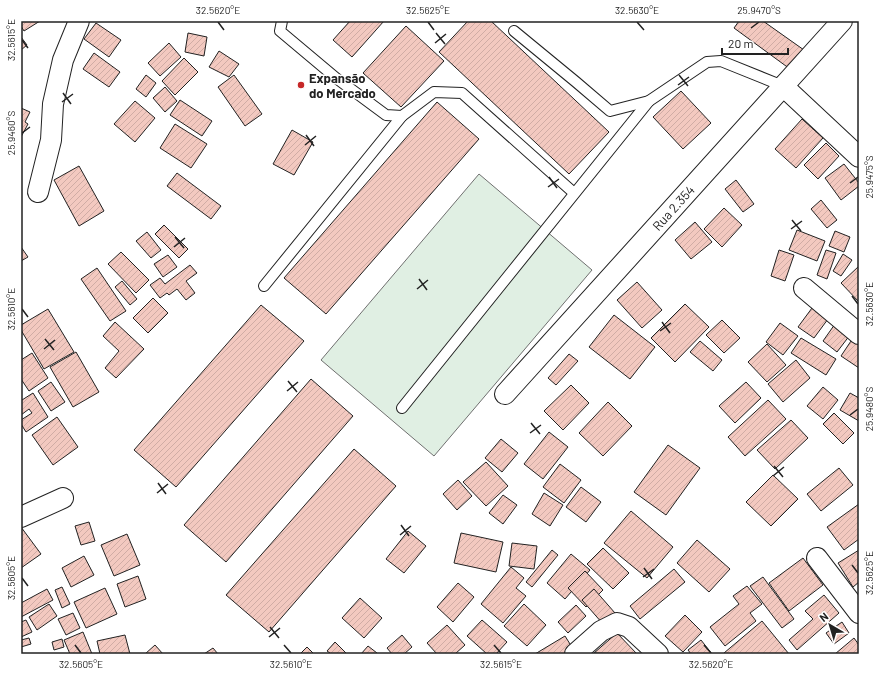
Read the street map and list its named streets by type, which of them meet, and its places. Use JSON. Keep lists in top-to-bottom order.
{
  "streets": {
    "street": ["Rua 2.354"]
  },
  "places": ["Expansão do Mercado"],
  "scale_bar": "20 m",
  "north": "top left",
  "coordinates": [
    "32.5620°E",
    "32.5625°E",
    "32.5630°E",
    "25.9470°S",
    "32.5615°E",
    "25.9460°S",
    "25.9475°S",
    "32.5610°E",
    "25.9480°S",
    "32.5605°E"
  ]
}
